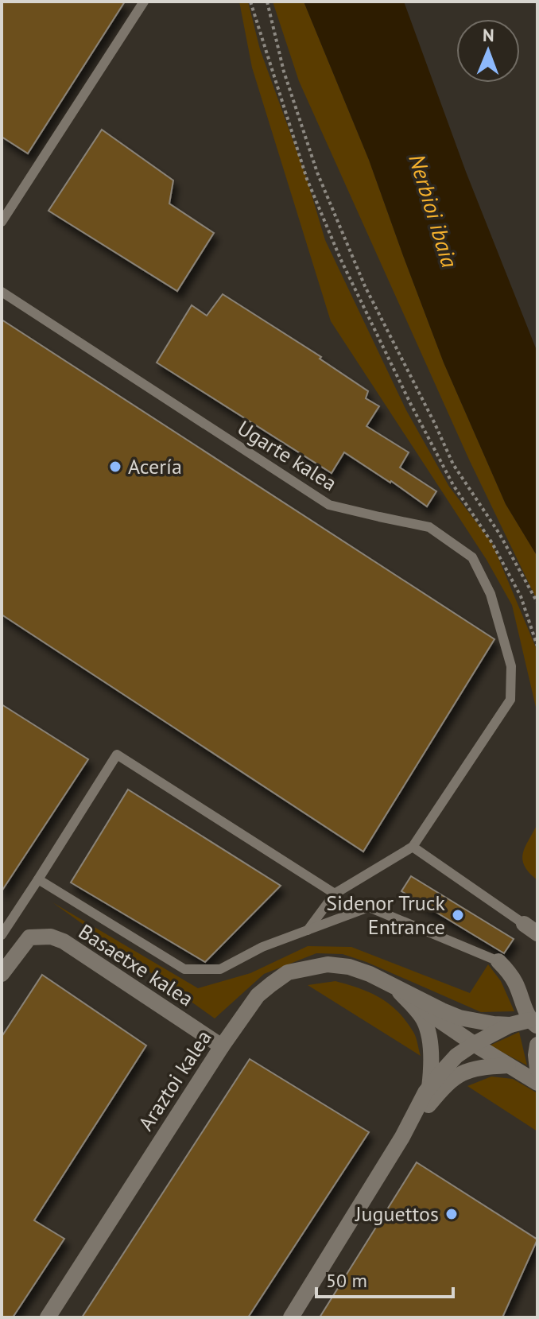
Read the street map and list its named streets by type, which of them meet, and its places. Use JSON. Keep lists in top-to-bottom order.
{
  "streets": {
    "street": ["Basaetxe kalea", "Araztoi kalea"],
    "lane": ["Ugarte kalea"]
  },
  "crossings": [
    ["Basaetxe kalea", "Araztoi kalea"]
  ],
  "water": ["Nerbioi ibaia"],
  "places": ["Acería", "Sidenor Truck Entrance", "Juguettos"],
  "scale_bar": "50 m",
  "north": "top"
}
